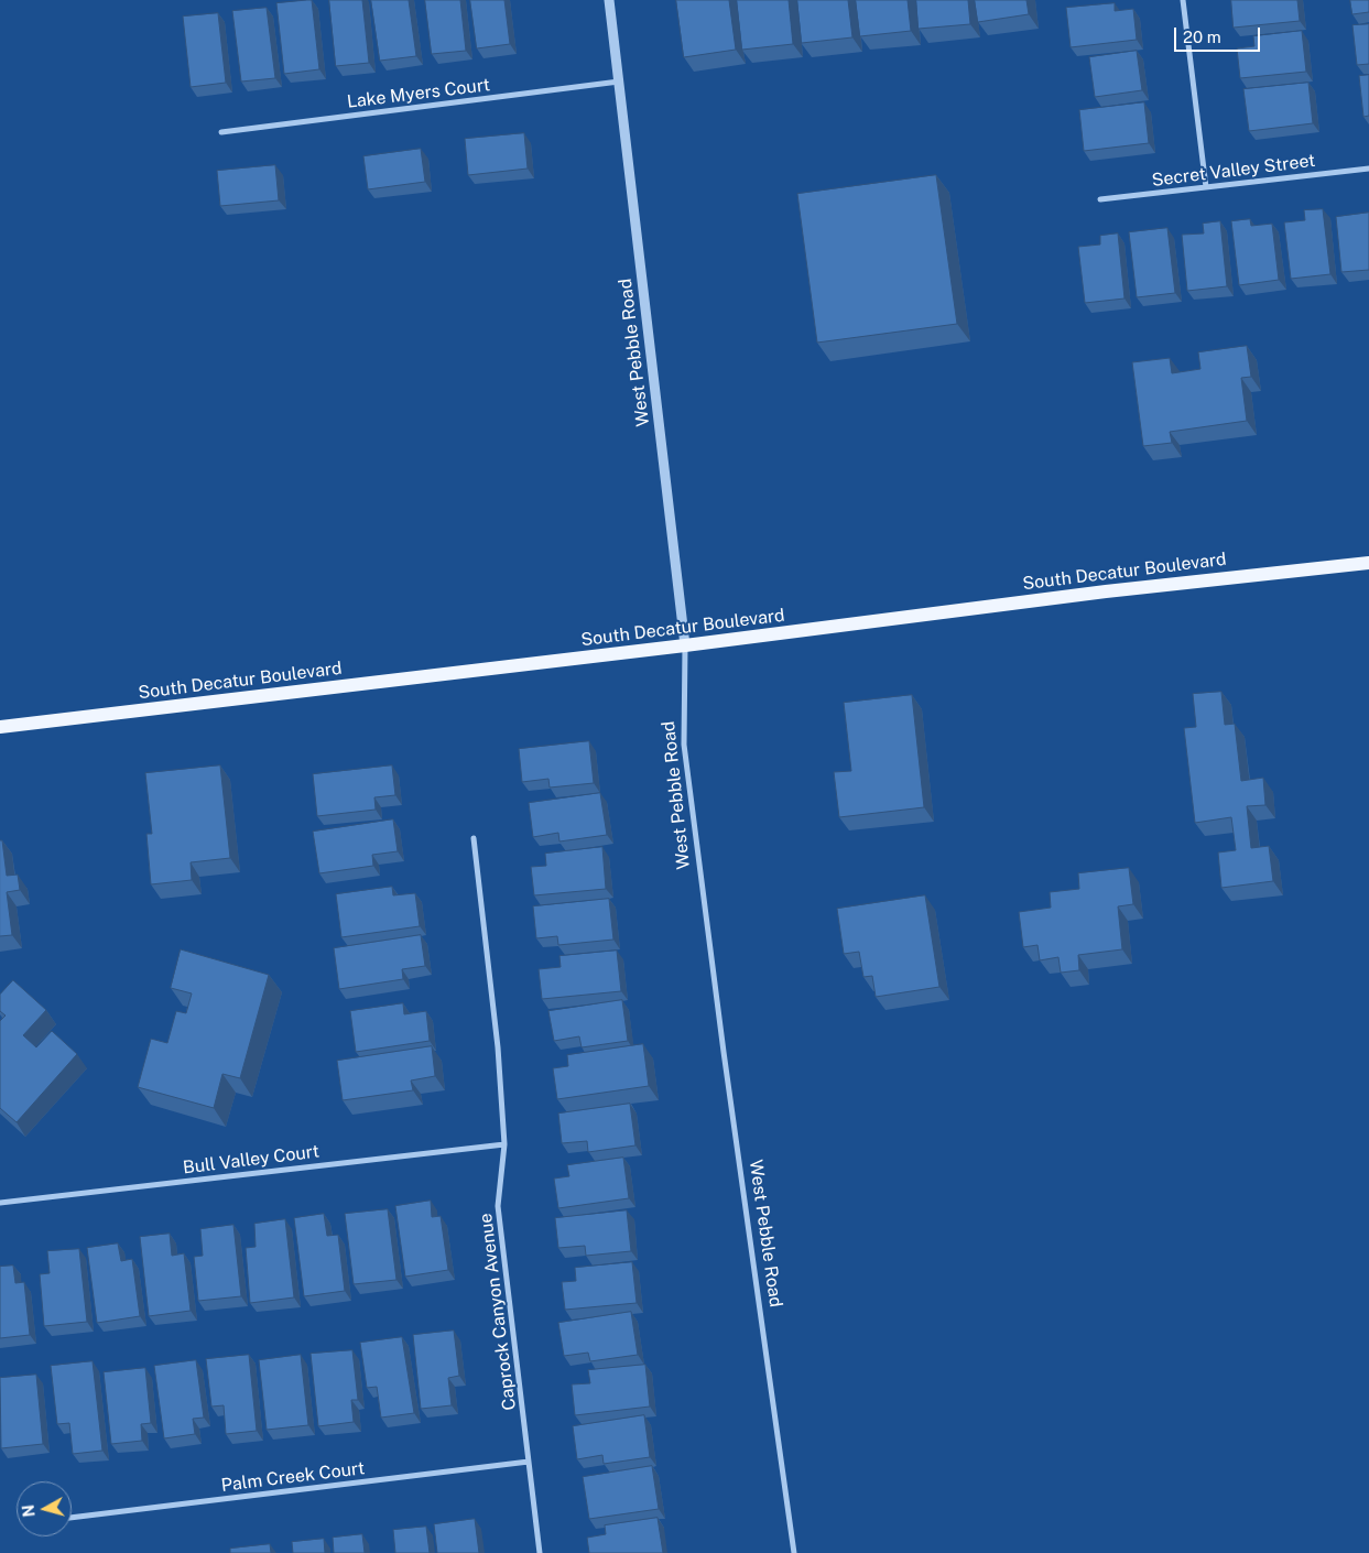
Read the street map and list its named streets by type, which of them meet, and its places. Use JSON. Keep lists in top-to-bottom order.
{
  "streets": {
    "main road": ["South Decatur Boulevard"],
    "street": [
      "Lake Myers Court",
      "Secret Valley Street",
      "West Pebble Road",
      "Bull Valley Court",
      "Caprock Canyon Avenue",
      "Palm Creek Court"
    ]
  },
  "crossings": [
    ["Lake Myers Court", "West Pebble Road"],
    ["West Pebble Road", "South Decatur Boulevard"],
    ["Bull Valley Court", "Caprock Canyon Avenue"],
    ["Caprock Canyon Avenue", "Palm Creek Court"]
  ],
  "scale_bar": "20 m",
  "north": "left"
}
